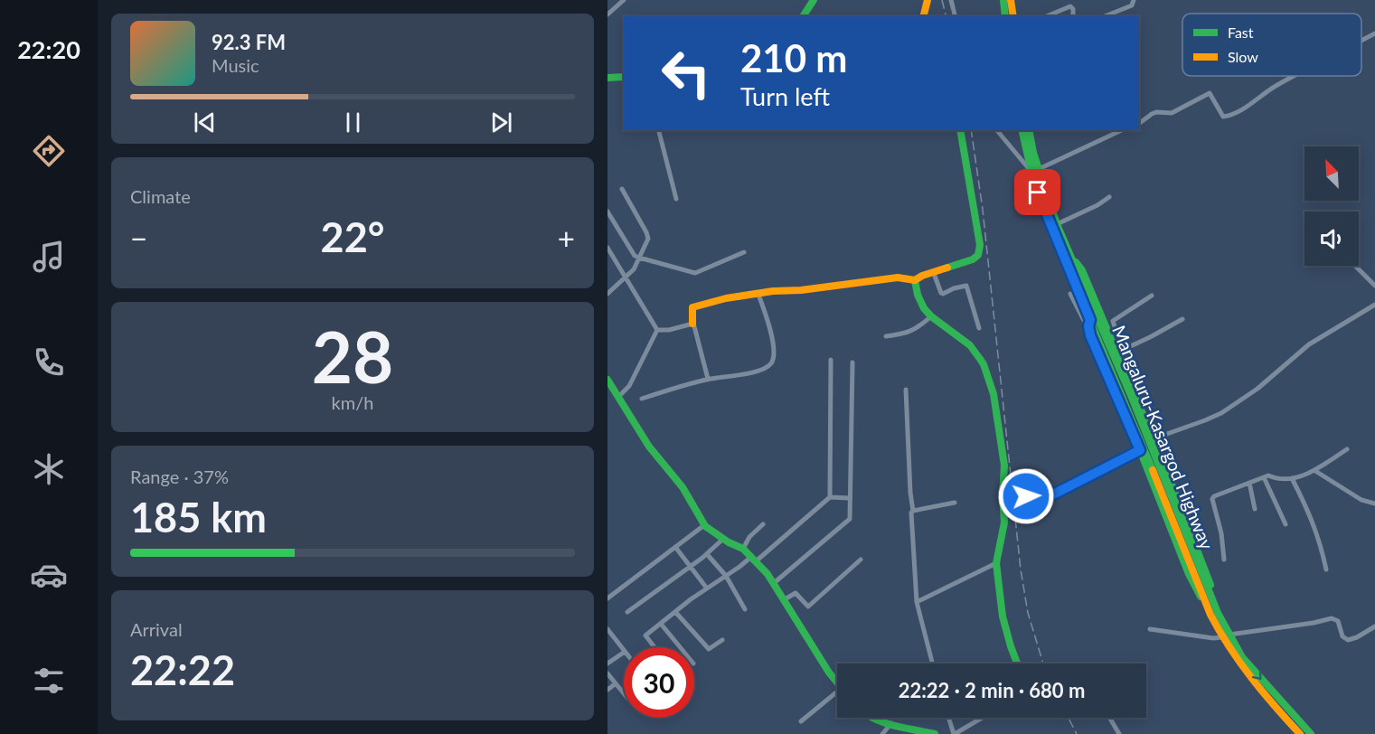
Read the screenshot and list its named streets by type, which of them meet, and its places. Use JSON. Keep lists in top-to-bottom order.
{
  "streets": {
    "main road": ["Mangaluru-Kasargod Highway"]
  },
  "legend": ["Fast", "Slow"],
  "north": "top left",
  "page": {
    "tabs": "22:20",
    "turn": ["210 m", "Turn left"],
    "song": ["92.3 FM", "Music"],
    "tile": [
      "Climate",
      ["28", "km/h"],
      ["Range · 37%", "185 km"],
      ["Arrival", "22:22"]
    ],
    "heat": ["−", "22°", "+"],
    "limit": "30",
    "trip": "22:22 · 2 min · 680 m"
  }
}
